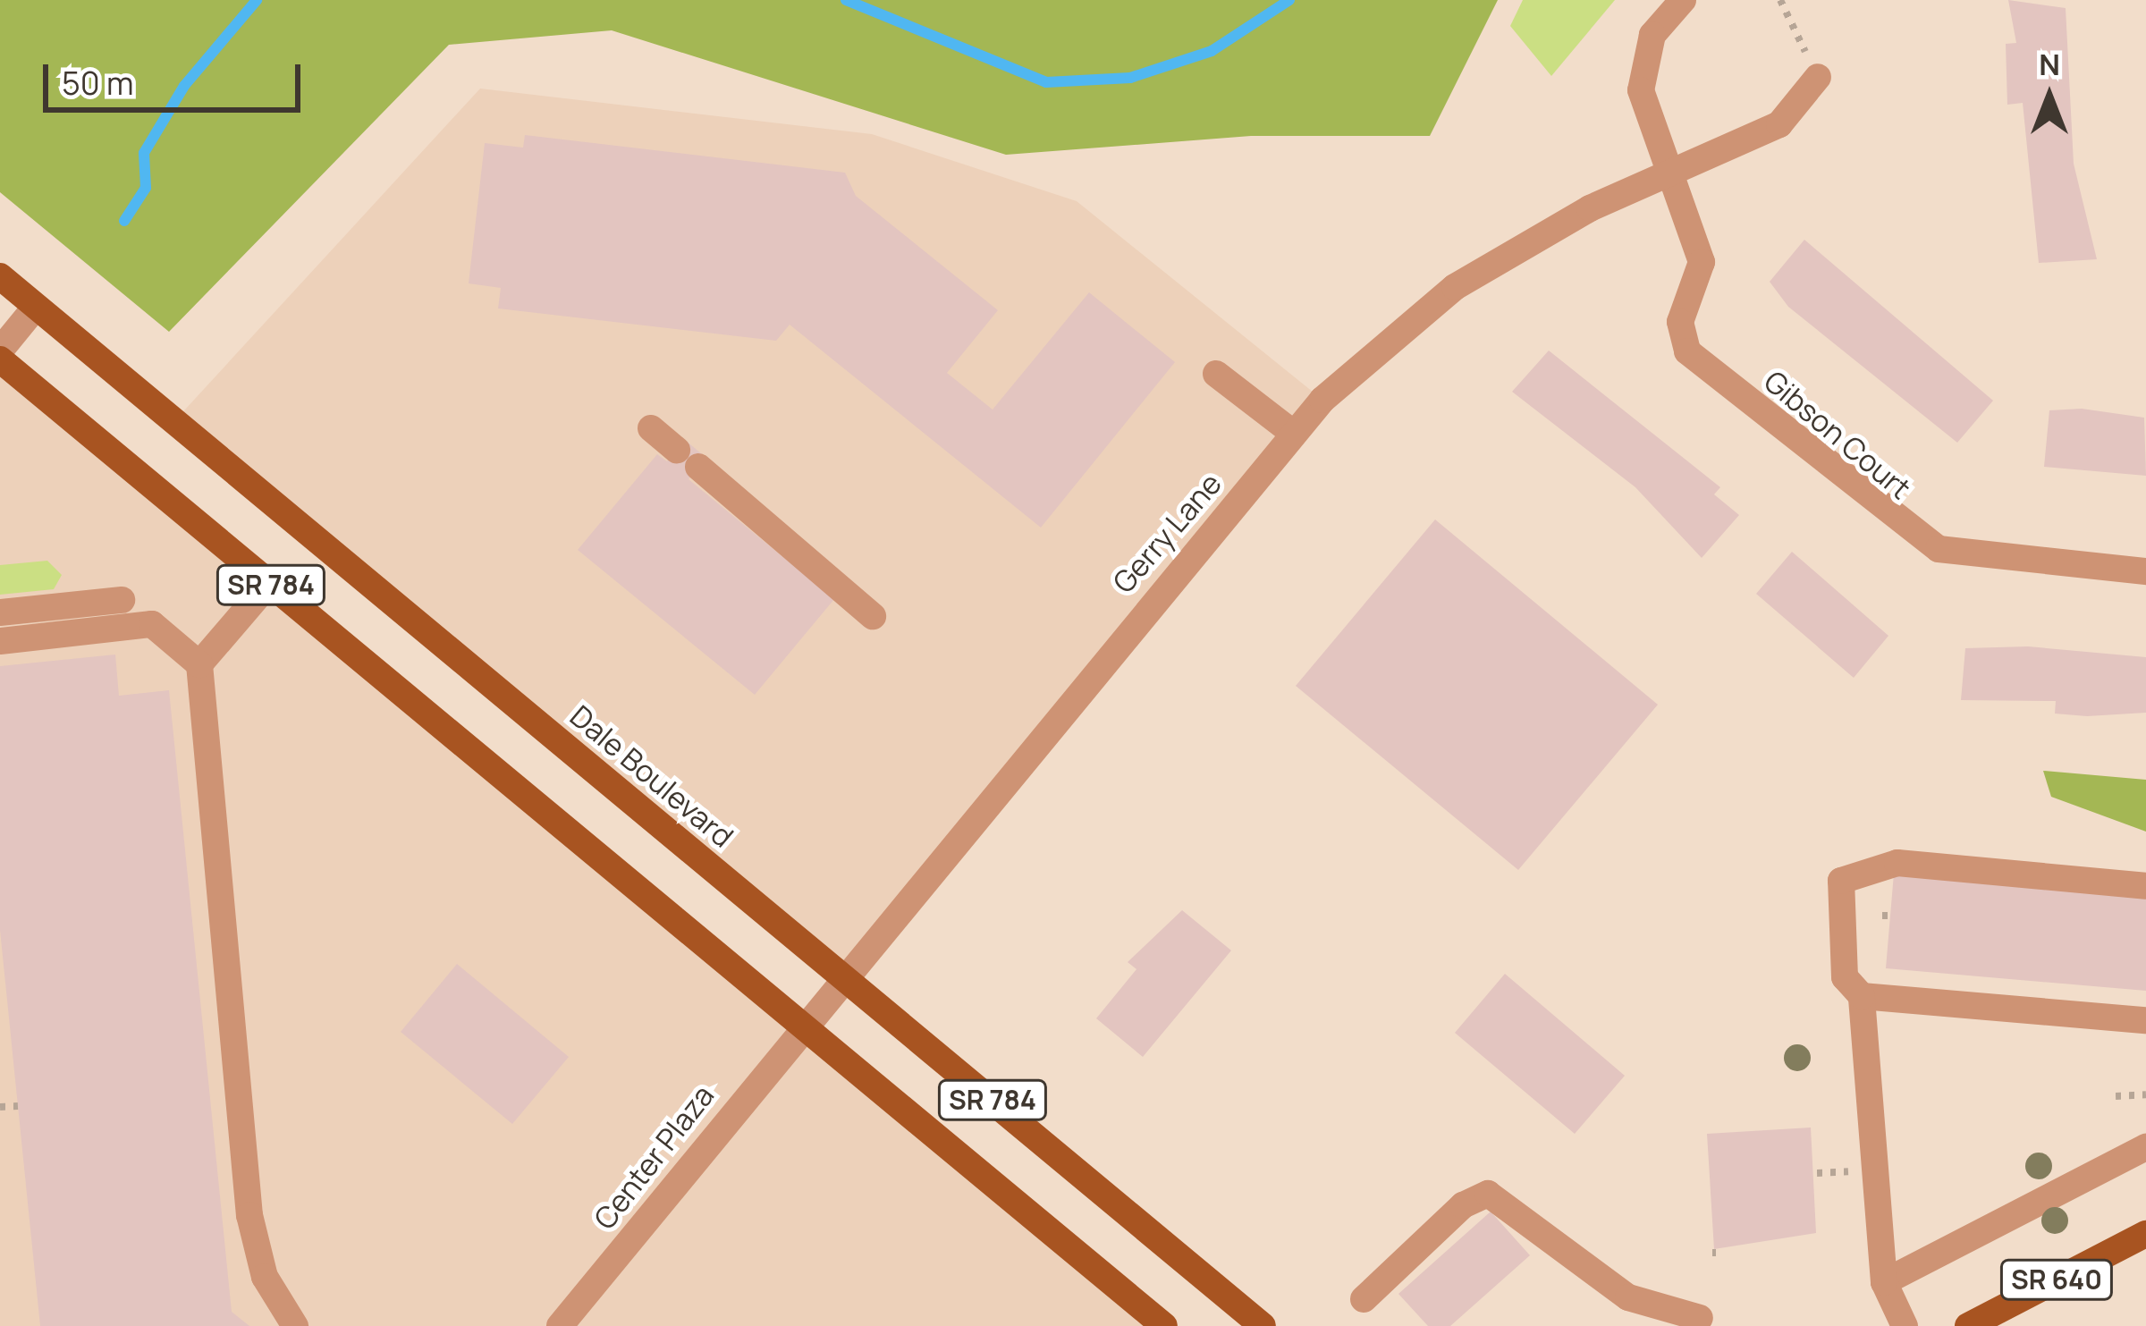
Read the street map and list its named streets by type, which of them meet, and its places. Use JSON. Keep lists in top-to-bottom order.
{
  "streets": {
    "main road": ["SR 784", "Dale Boulevard", "SR 640"],
    "street": ["Gibson Court", "Gerry Lane", "Center Plaza"]
  },
  "crossings": [
    ["Gibson Court", "Gerry Lane"],
    ["Gerry Lane", "SR 784"],
    ["Gerry Lane", "Dale Boulevard"],
    ["Gerry Lane", "Center Plaza"],
    ["SR 784", "Center Plaza"]
  ],
  "scale_bar": "50 m",
  "north": "top"
}
